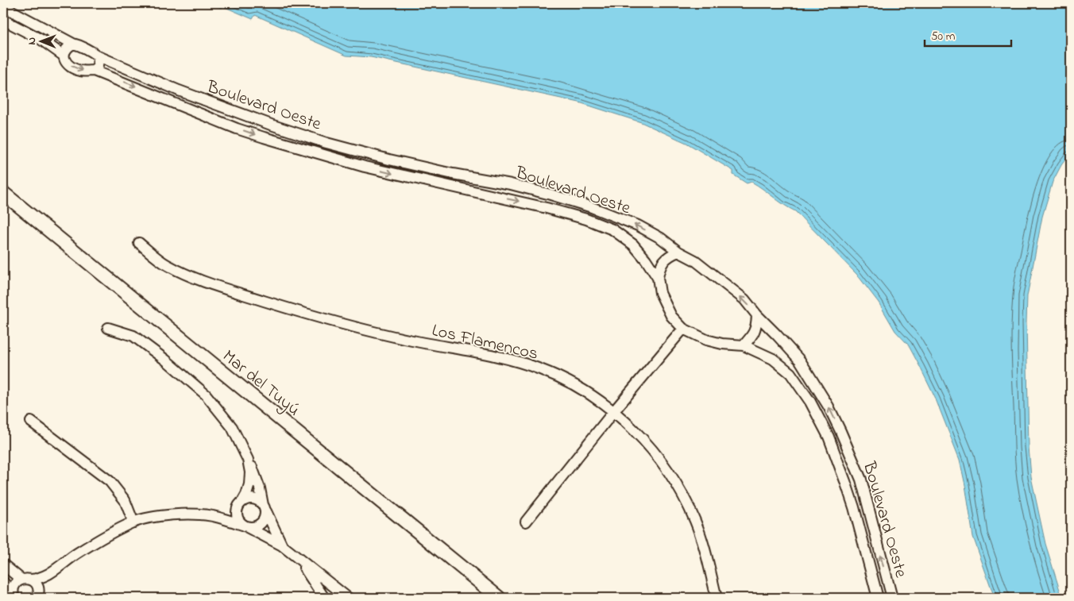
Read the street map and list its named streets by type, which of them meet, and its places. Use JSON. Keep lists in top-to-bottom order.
{
  "streets": {
    "street": ["Boulevard Oeste", "Los Flamencos", "Mar del Tuyú"]
  },
  "scale_bar": "50 m",
  "north": "left"
}
